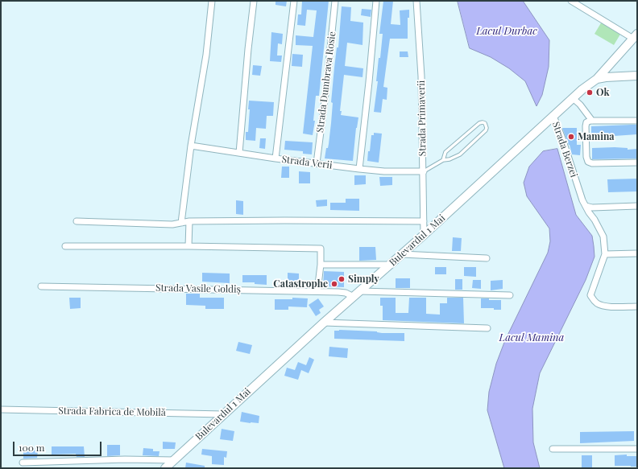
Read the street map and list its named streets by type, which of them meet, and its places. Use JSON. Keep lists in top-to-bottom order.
{
  "streets": {
    "main road": ["Bulevardul 1 Mai"],
    "street": [
      "Strada Dumbrava Rosie",
      "Strada Primaverii",
      "Strada Berzei",
      "Strada Verii",
      "Strada Vasile Goldiș",
      "Strada Fabrica de Mobilă"
    ]
  },
  "crossings": [
    ["Strada Dumbrava Rosie", "Strada Verii"],
    ["Strada Primaverii", "Strada Verii"],
    ["Strada Primaverii", "Bulevardul 1 Mai"],
    ["Strada Berzei", "Bulevardul 1 Mai"],
    ["Bulevardul 1 Mai", "Strada Vasile Goldiș"],
    ["Bulevardul 1 Mai", "Strada Fabrica de Mobilă"]
  ],
  "water": ["Lacul Durbac", "Lacul Mamina"],
  "places": [
    "Ok",
    "Mamina",
    "Simply",
    "Catastrophe"
  ],
  "scale_bar": "100 m"
}
